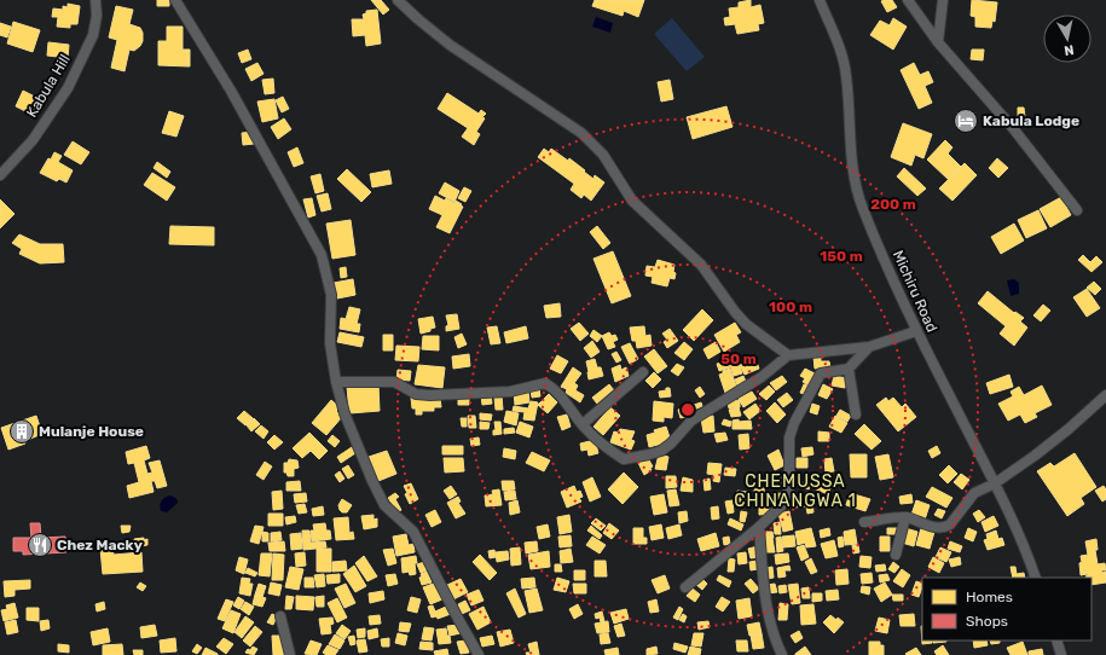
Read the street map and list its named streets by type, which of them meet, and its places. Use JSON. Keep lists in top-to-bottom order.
{
  "streets": {
    "street": ["Kabula Hill", "Michiru Road"]
  },
  "districts": ["CHEMUSSA CHINANGWA 1"],
  "places": {
    "hotel": ["Kabula Lodge"],
    "building": ["Mulanje House"],
    "restaurant": ["Chez Macky"]
  },
  "legend": ["Homes", "Shops"],
  "north": "bottom",
  "rings": [
    "200 m",
    "150 m",
    "100 m",
    "50 m"
  ]
}
